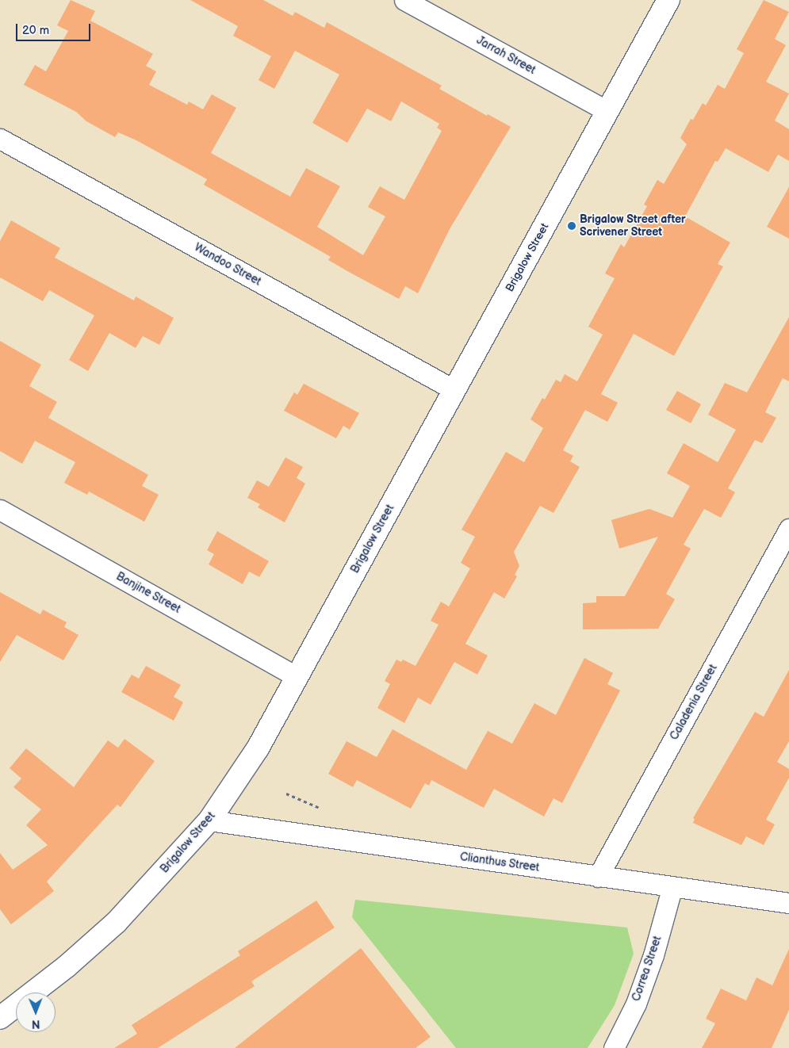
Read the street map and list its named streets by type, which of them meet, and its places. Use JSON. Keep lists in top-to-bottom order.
{
  "streets": {
    "street": [
      "Jarrah Street",
      "Brigalow Street",
      "Wandoo Street",
      "Banjine Street",
      "Caladenia Street",
      "Clianthus Street",
      "Correa Street"
    ]
  },
  "crossings": [
    ["Jarrah Street", "Brigalow Street"],
    ["Brigalow Street", "Wandoo Street"],
    ["Brigalow Street", "Banjine Street"],
    ["Brigalow Street", "Clianthus Street"],
    ["Caladenia Street", "Clianthus Street"],
    ["Clianthus Street", "Correa Street"]
  ],
  "places": ["Brigalow Street after Scrivener Street"],
  "scale_bar": "20 m",
  "north": "bottom"
}
